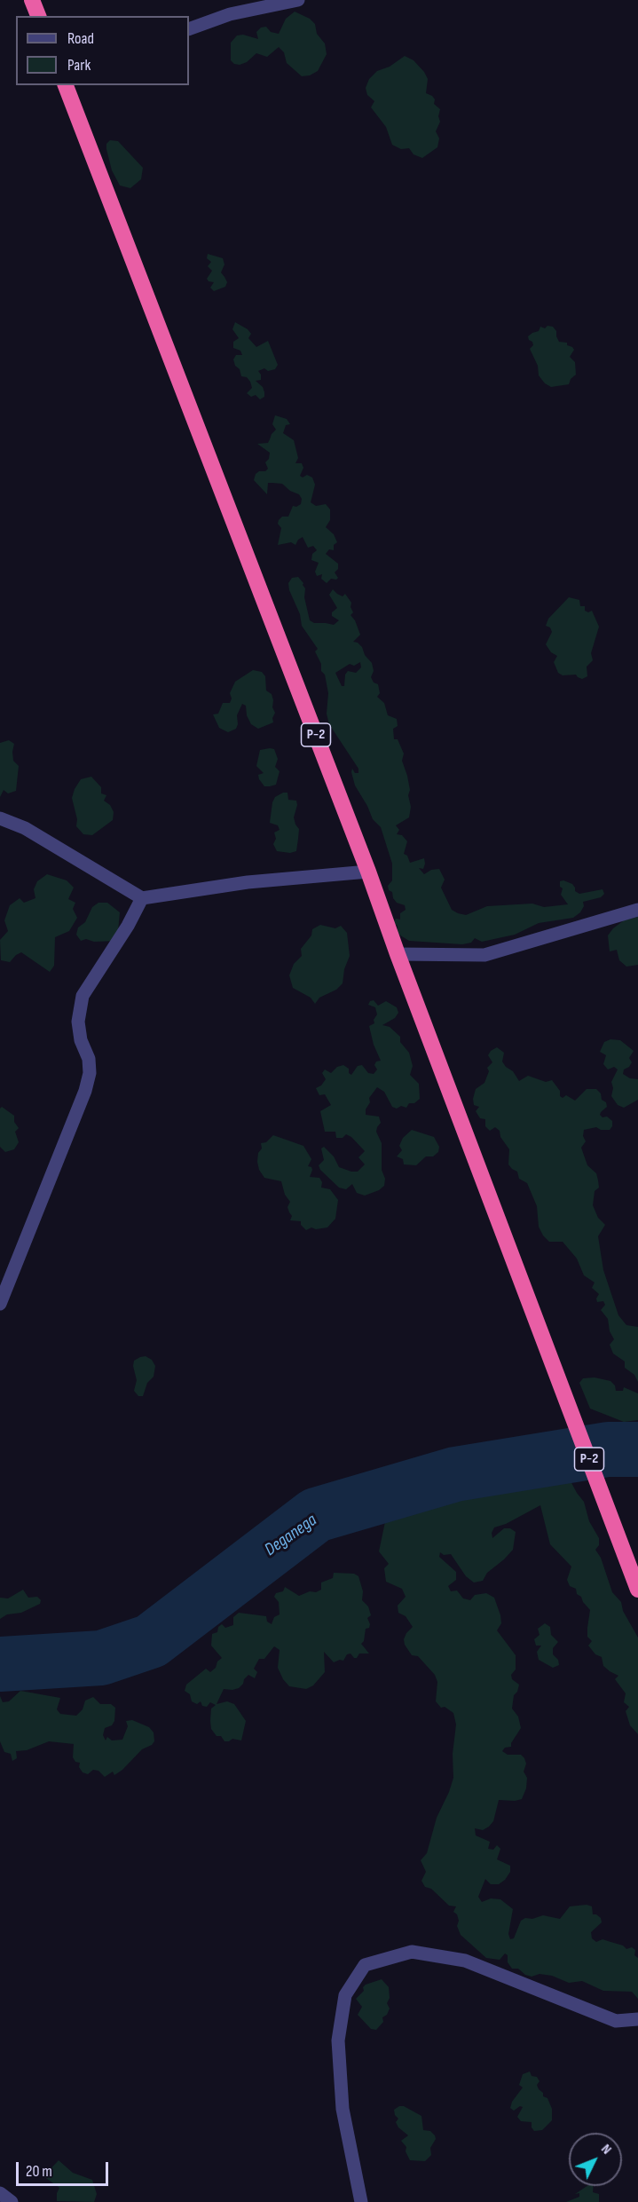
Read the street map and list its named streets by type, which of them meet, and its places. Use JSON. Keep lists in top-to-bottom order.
{
  "streets": {
    "highway": ["P-2"]
  },
  "water": ["Deganega"],
  "legend": ["Road", "Park"],
  "scale_bar": "20 m",
  "north": "top right"
}
